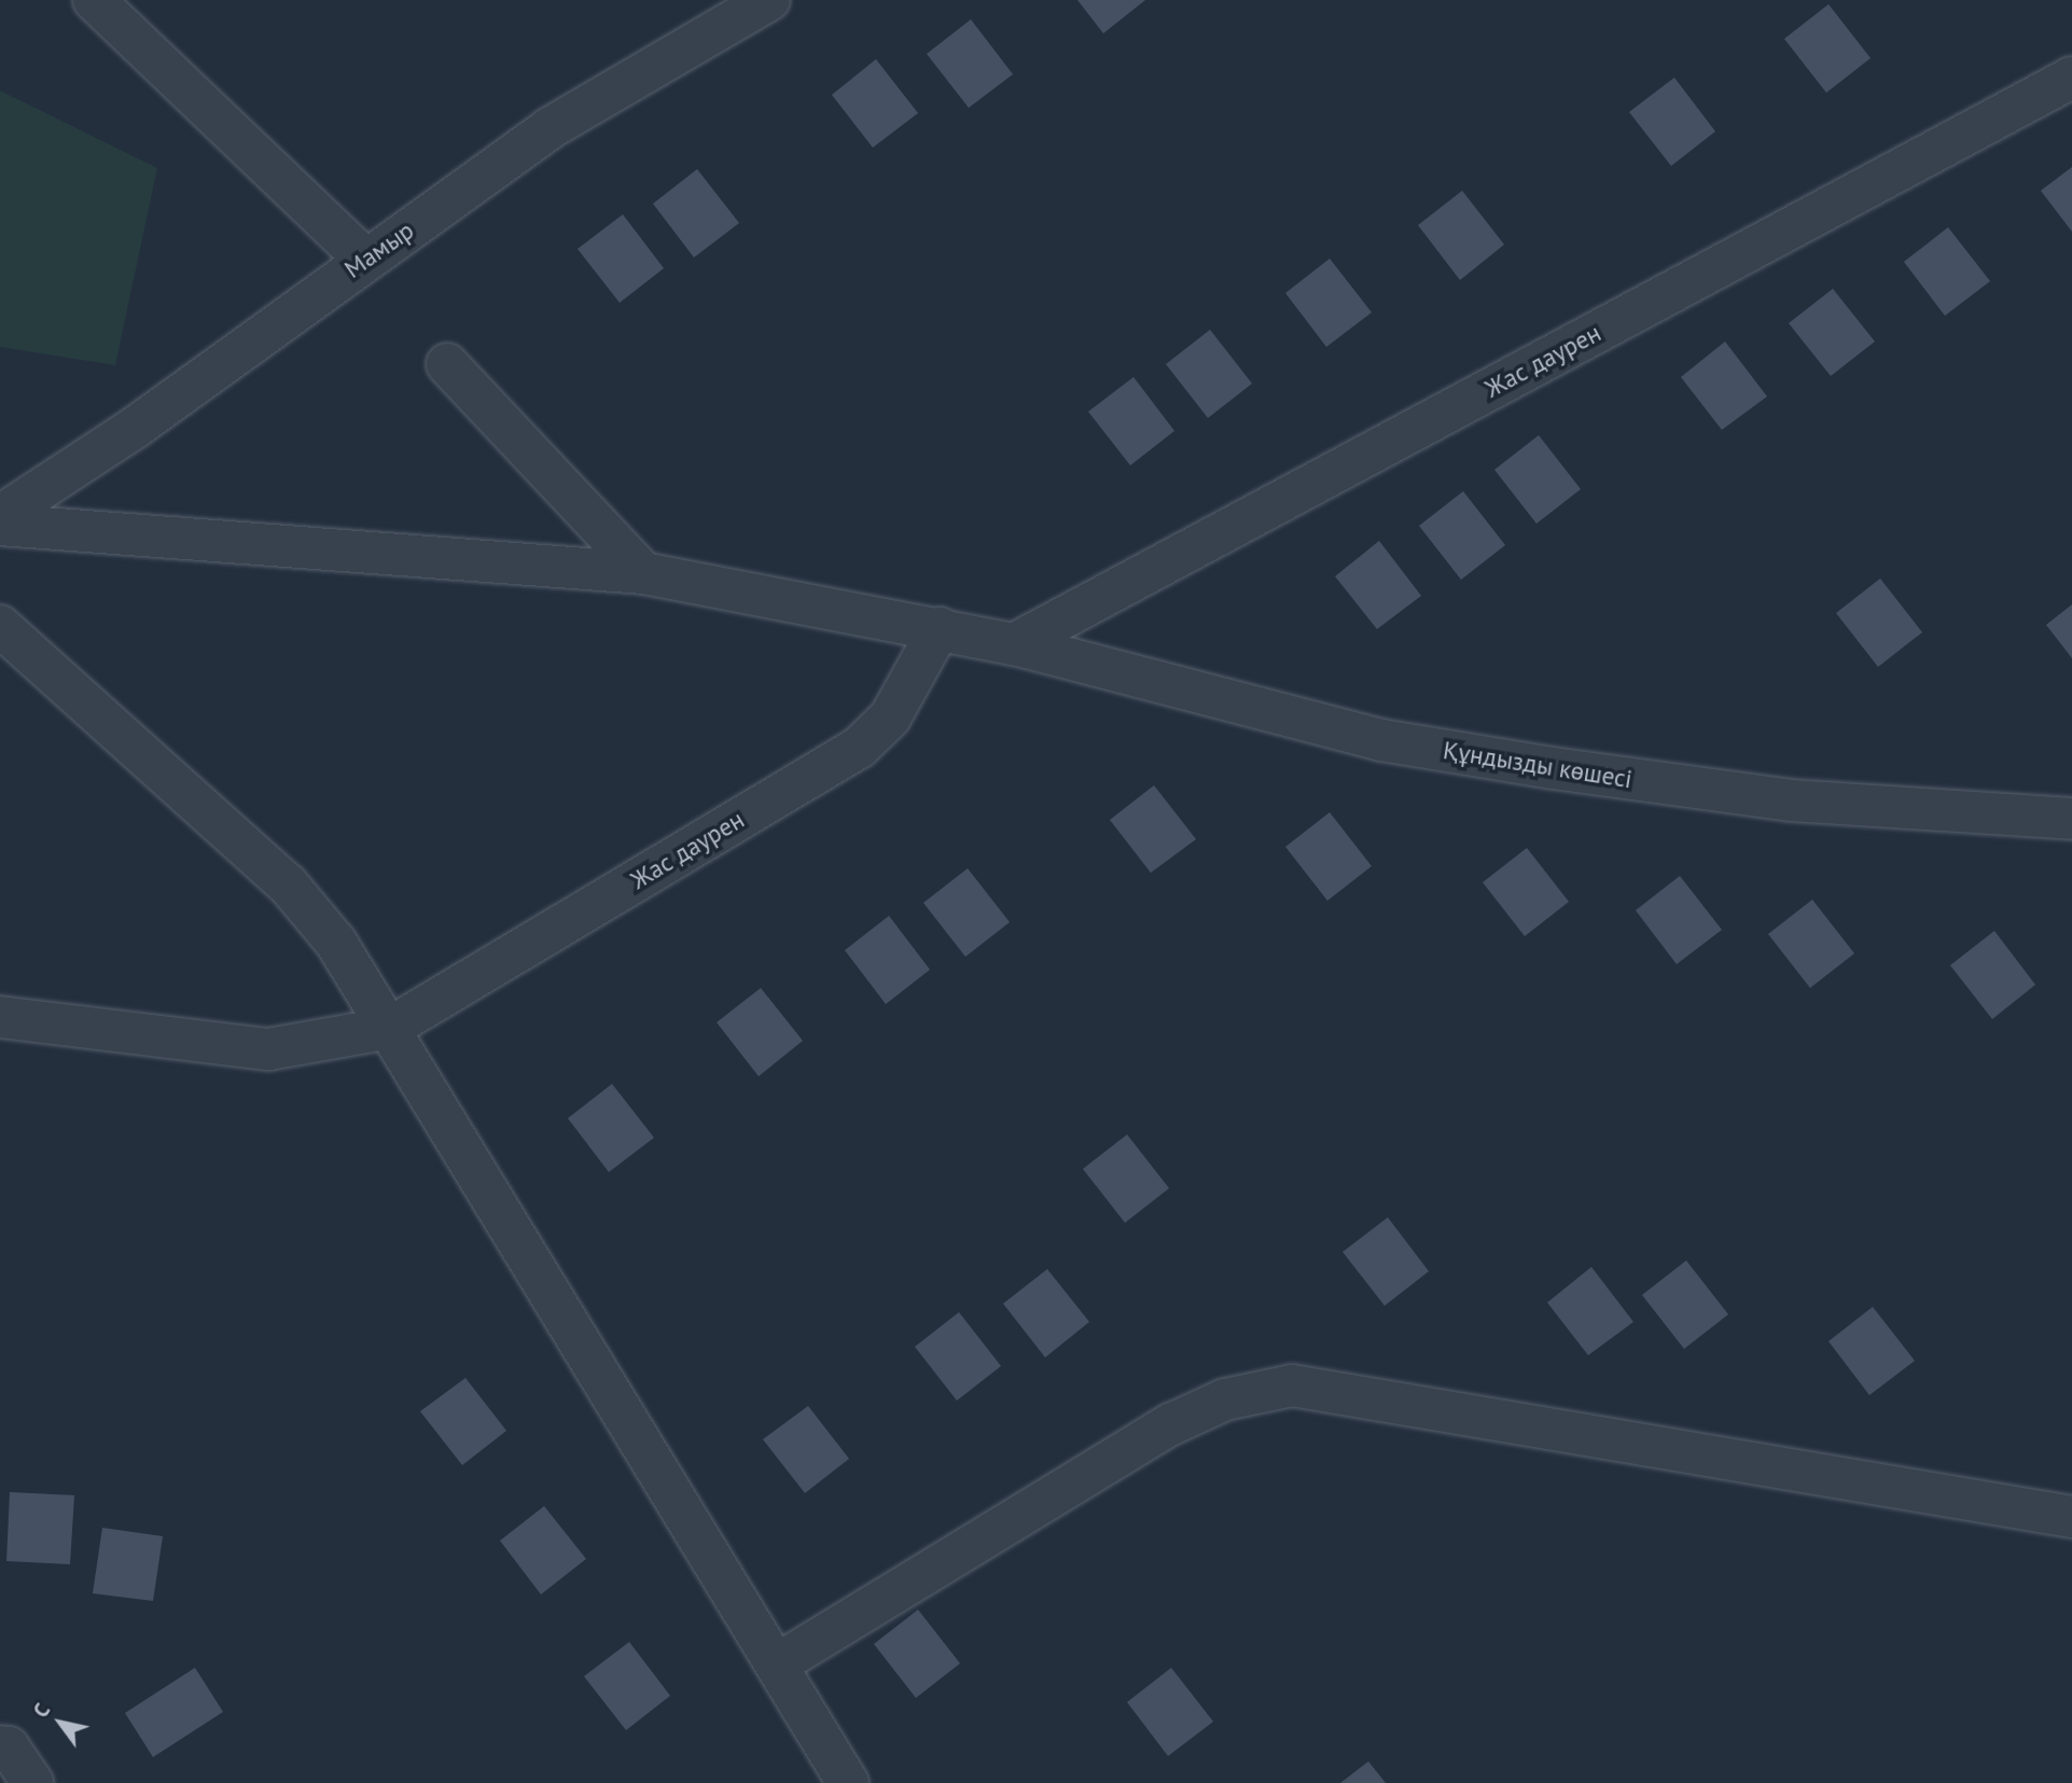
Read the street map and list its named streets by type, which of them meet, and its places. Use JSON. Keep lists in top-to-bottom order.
{
  "streets": {
    "street": ["Мамыр", "Жас даурен", "Құндызды көшесі"]
  },
  "crossings": [
    ["Жас даурен", "Құндызды көшесі"]
  ],
  "north": "top left"
}
